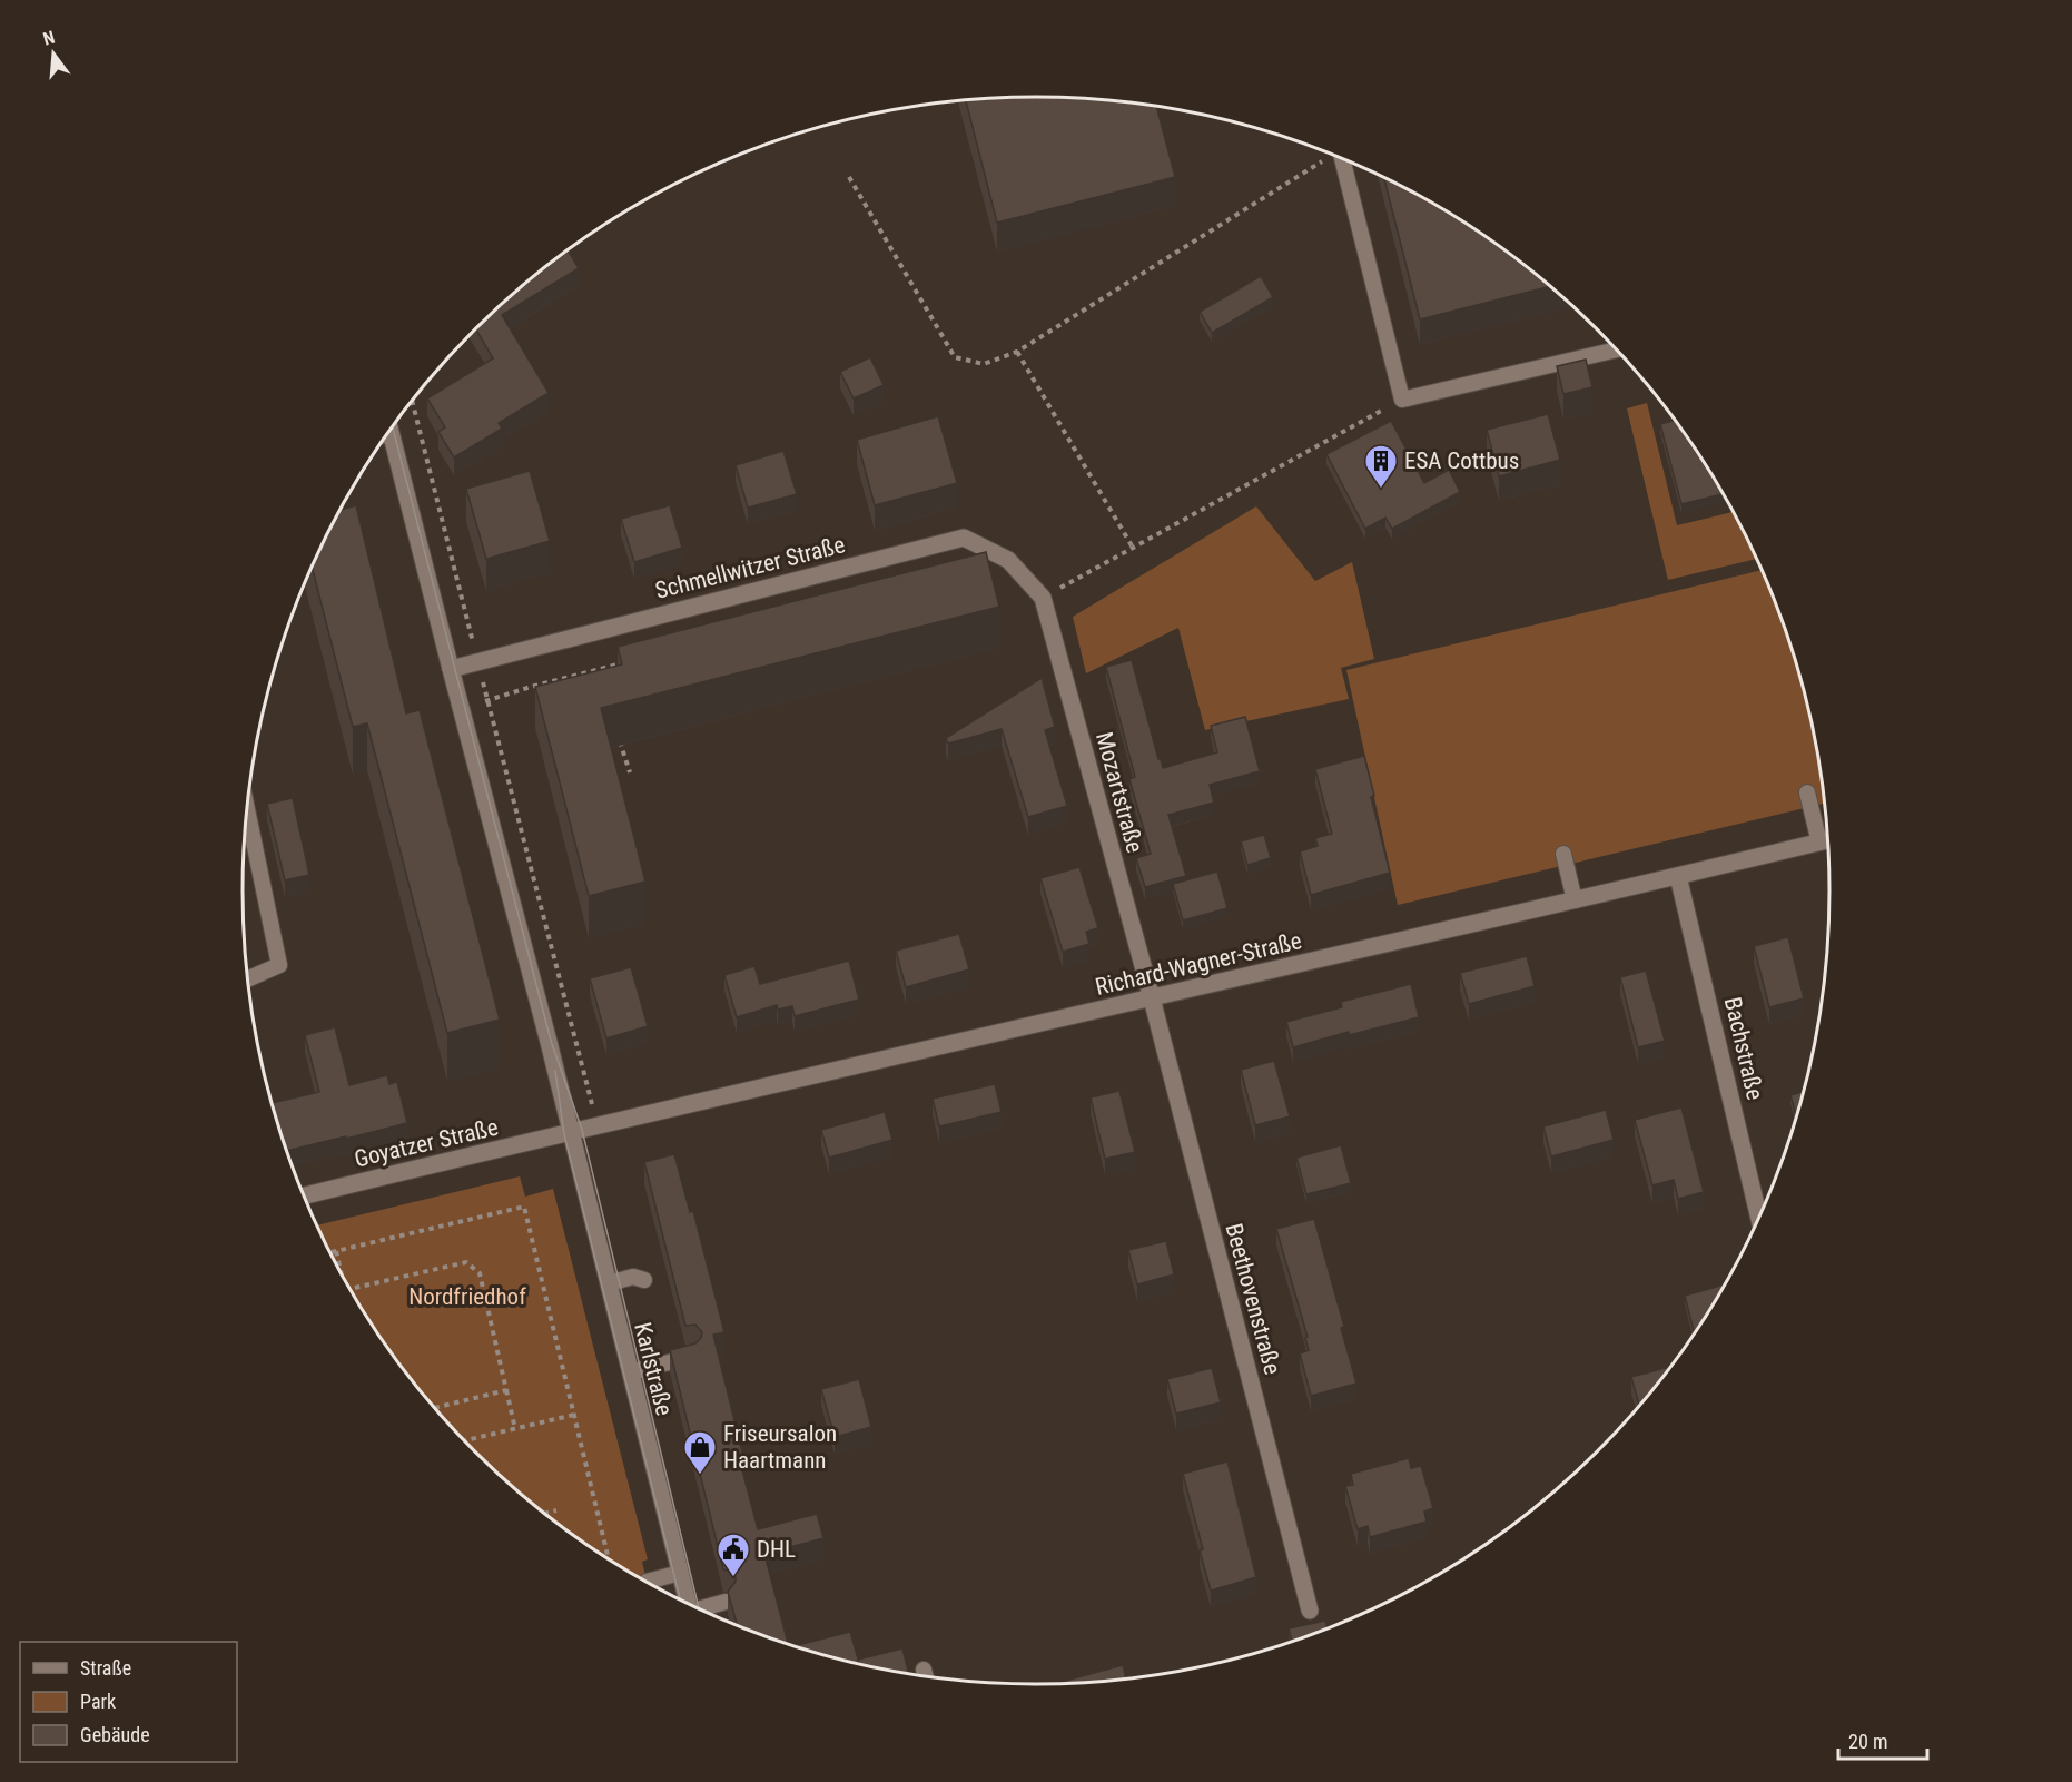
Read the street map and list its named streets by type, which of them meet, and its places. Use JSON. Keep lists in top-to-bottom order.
{
  "streets": {
    "street": [
      "Schmellwitzer Straße",
      "Mozartstraße",
      "Richard-Wagner-Straße",
      "Bachstraße",
      "Goyatzer Straße",
      "Beethovenstraße",
      "Karlstraße"
    ]
  },
  "crossings": [
    ["Schmellwitzer Straße", "Mozartstraße"],
    ["Mozartstraße", "Richard-Wagner-Straße"],
    ["Mozartstraße", "Beethovenstraße"],
    ["Richard-Wagner-Straße", "Bachstraße"],
    ["Richard-Wagner-Straße", "Goyatzer Straße"],
    ["Richard-Wagner-Straße", "Beethovenstraße"],
    ["Richard-Wagner-Straße", "Karlstraße"],
    ["Goyatzer Straße", "Karlstraße"]
  ],
  "parks": ["Nordfriedhof"],
  "places": {
    "building": ["ESA Cottbus"],
    "shop": ["Friseursalon Haartmann"],
    "public building": ["DHL"]
  },
  "legend": ["Straße", "Park", "Gebäude"],
  "scale_bar": "20 m",
  "north": "top"
}
